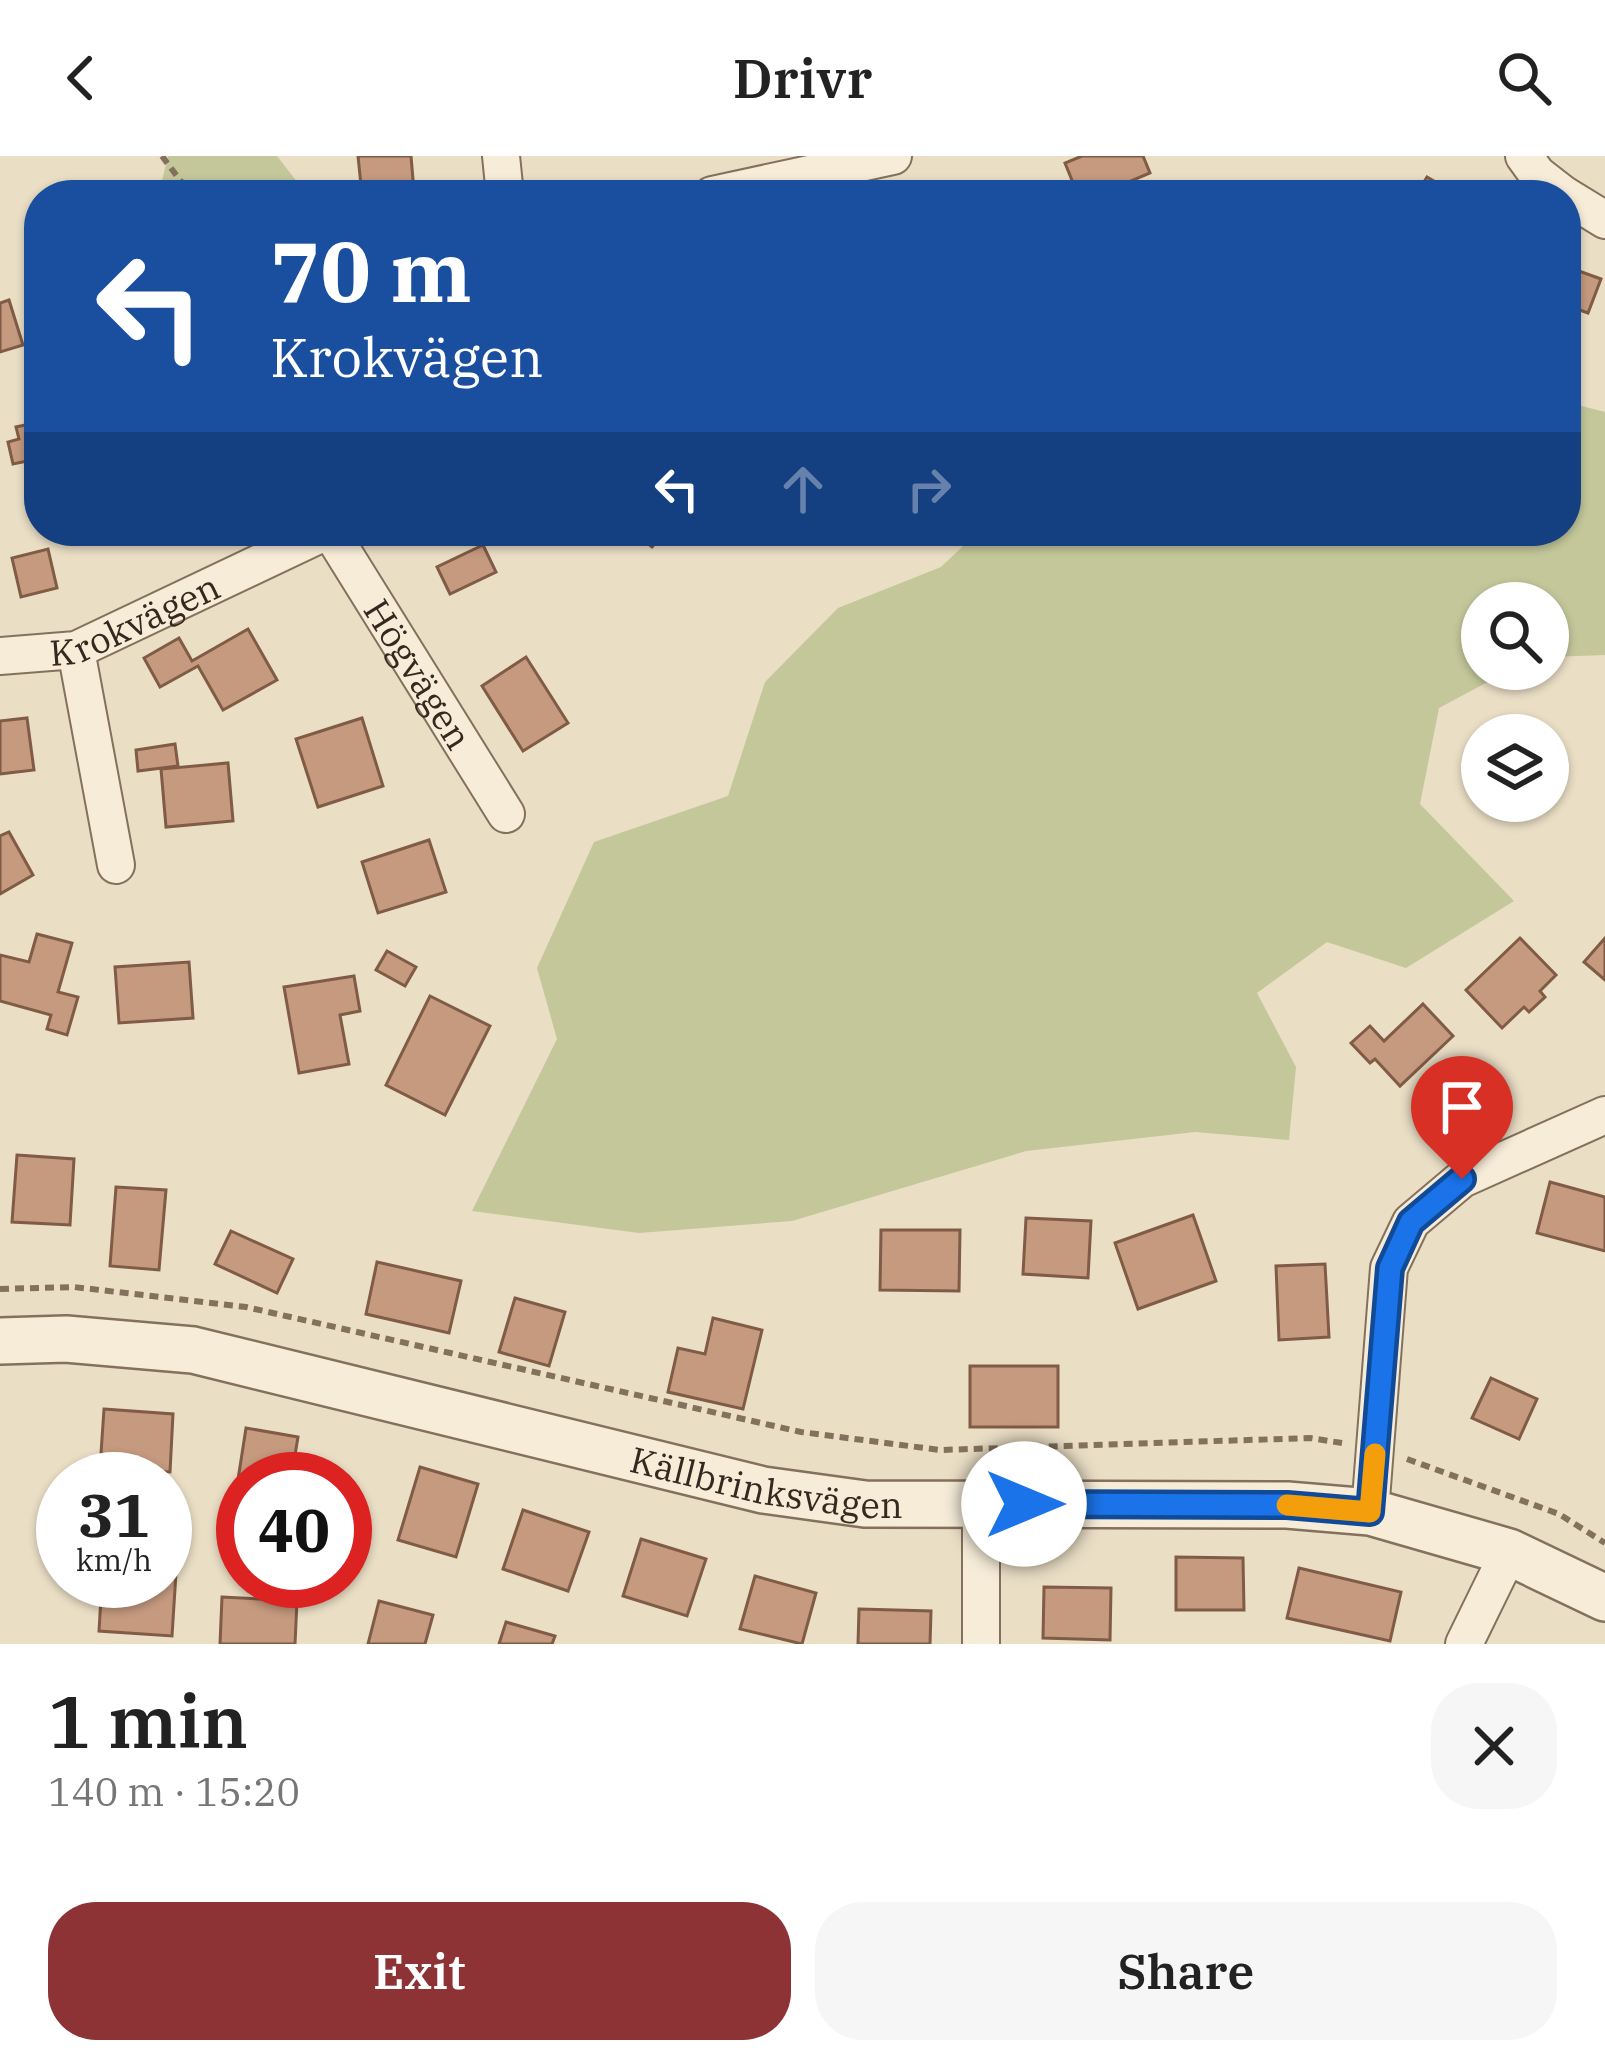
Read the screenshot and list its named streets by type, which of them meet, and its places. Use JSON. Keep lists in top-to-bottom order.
{
  "streets": {
    "street": ["Krokvägen", "Högvägen", "Källbrinksvägen"]
  },
  "page": {
    "header": "Drivr",
    "turn": ["70 m", "Krokvägen"],
    "speed": "31 km/h",
    "limit": "40",
    "heading": ["1 min", "140 m · 15:20"],
    "buttons": ["Exit", "Share"]
  }
}
